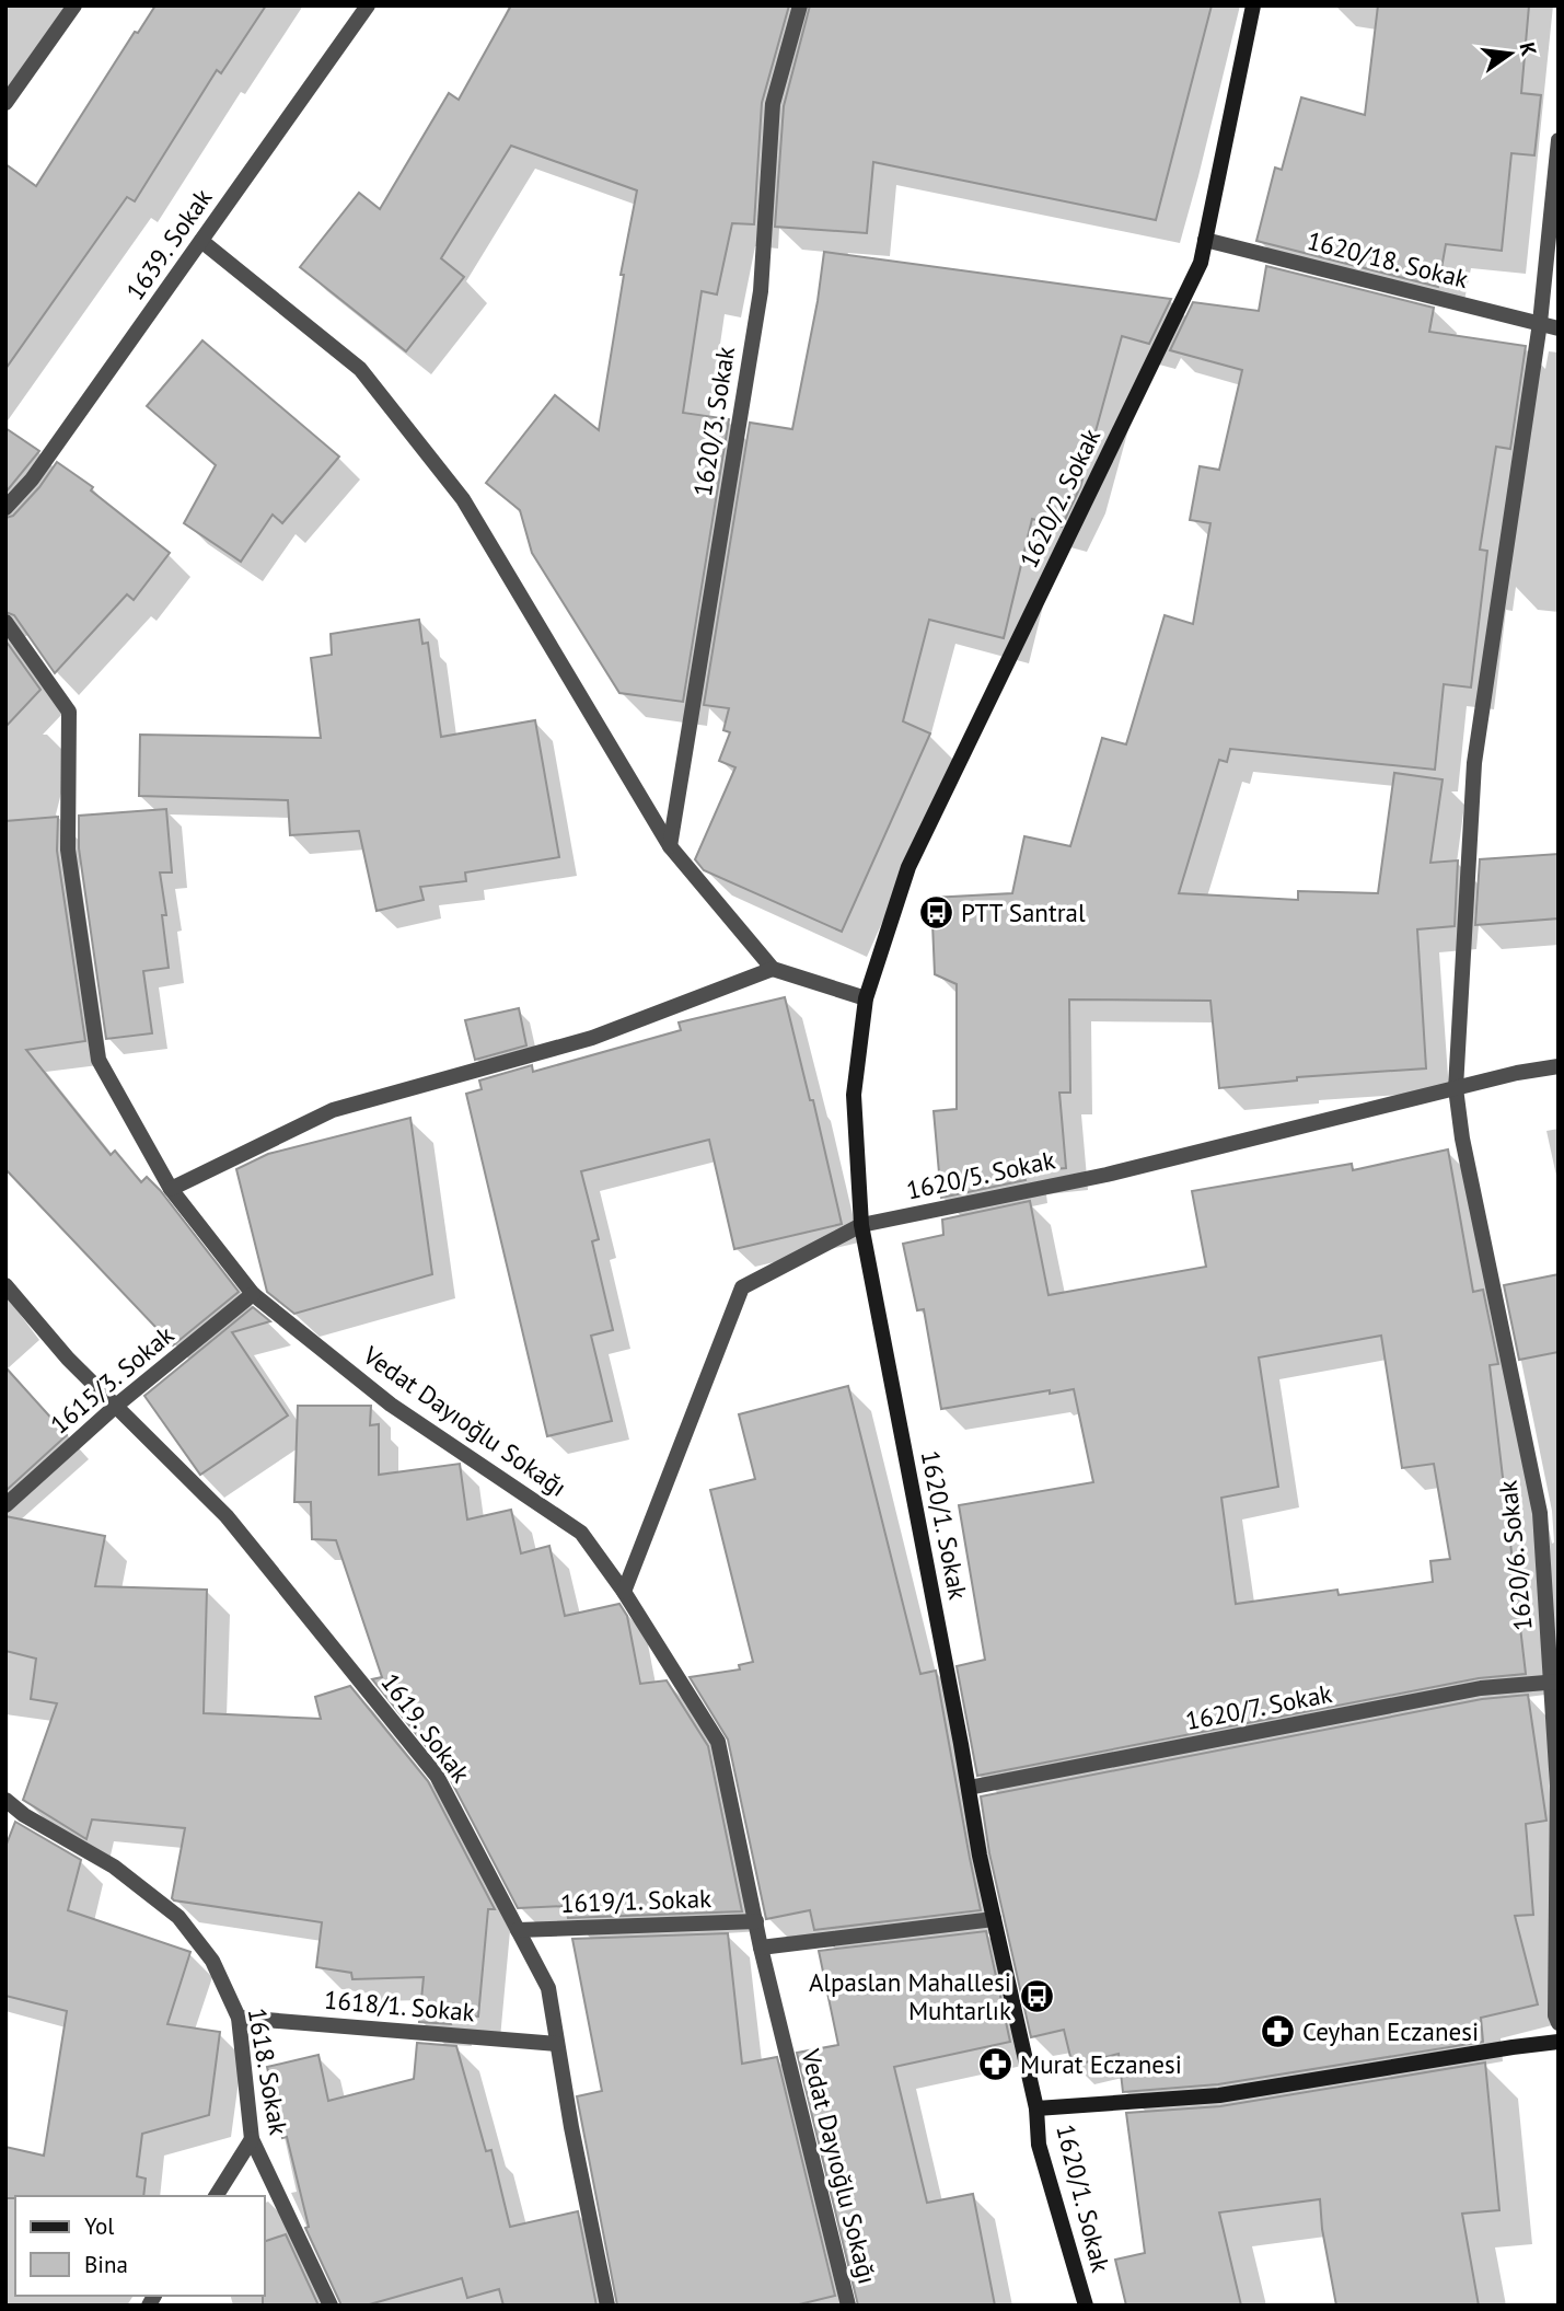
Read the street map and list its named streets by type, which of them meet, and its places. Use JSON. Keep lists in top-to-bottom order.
{
  "streets": {
    "main road": ["1620/2. Sokak", "1620/1. Sokak"],
    "street": [
      "1639. Sokak",
      "1620/18. Sokak",
      "1620/3. Sokak",
      "1620/5. Sokak",
      "1615/3. Sokak",
      "Vedat Dayıoğlu Sokağı",
      "1620/6. Sokak",
      "1620/7. Sokak",
      "1619. Sokak",
      "1619/1. Sokak",
      "1618/1. Sokak",
      "1618. Sokak"
    ]
  },
  "crossings": [
    ["1620/18. Sokak", "1620/2. Sokak"],
    ["1620/18. Sokak", "1620/6. Sokak"],
    ["1620/2. Sokak", "1620/1. Sokak"],
    ["1620/5. Sokak", "Vedat Dayıoğlu Sokağı"],
    ["1620/5. Sokak", "1620/1. Sokak"],
    ["1620/5. Sokak", "1620/6. Sokak"],
    ["1615/3. Sokak", "Vedat Dayıoğlu Sokağı"],
    ["1615/3. Sokak", "1619. Sokak"],
    ["Vedat Dayıoğlu Sokağı", "1619/1. Sokak"],
    ["1620/1. Sokak", "1620/7. Sokak"],
    ["1620/6. Sokak", "1620/7. Sokak"],
    ["1619. Sokak", "1619/1. Sokak"],
    ["1619. Sokak", "1618/1. Sokak"],
    ["1618/1. Sokak", "1618. Sokak"]
  ],
  "places": {
    "bus stop": ["PTT Santral", "Alpaslan Mahallesi Muhtarlık"],
    "pharmacy": ["Ceyhan Eczanesi", "Murat Eczanesi"]
  },
  "legend": ["Yol", "Bina"],
  "north": "right"
}
